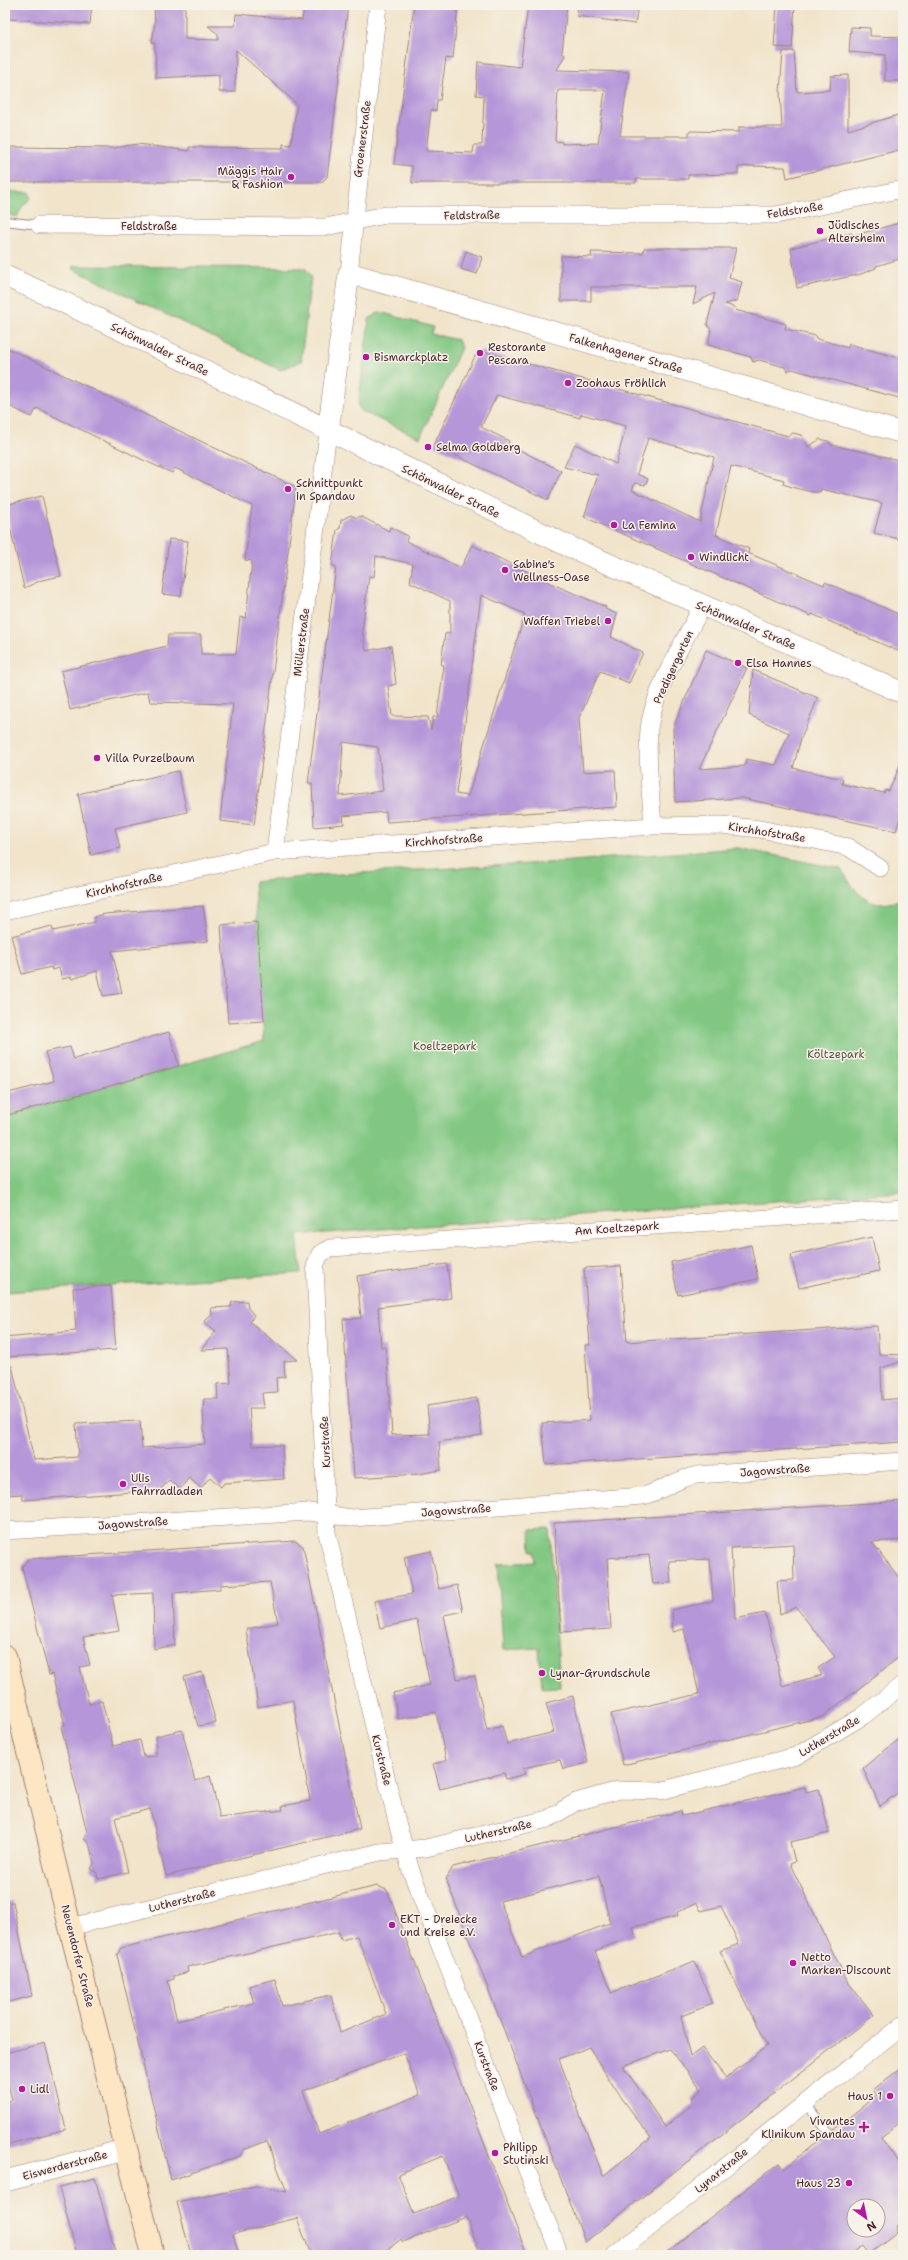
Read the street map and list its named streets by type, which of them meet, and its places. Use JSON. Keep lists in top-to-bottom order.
{
  "streets": {
    "main road": ["Neuendorfer Straße"],
    "street": [
      "Groenerstraße",
      "Feldstraße",
      "Schönwalder Straße",
      "Falkenhagener Straße",
      "Müllerstraße",
      "Predigergarten",
      "Kirchhofstraße",
      "Am Koeltzepark",
      "Kurstraße",
      "Jagowstraße",
      "Lutherstraße",
      "Eiswerderstraße",
      "Lynarstraße"
    ]
  },
  "crossings": [
    ["Groenerstraße", "Feldstraße"],
    ["Groenerstraße", "Falkenhagener Straße"],
    ["Schönwalder Straße", "Müllerstraße"],
    ["Schönwalder Straße", "Predigergarten"],
    ["Müllerstraße", "Kirchhofstraße"],
    ["Predigergarten", "Kirchhofstraße"],
    ["Am Koeltzepark", "Kurstraße"],
    ["Kurstraße", "Jagowstraße"],
    ["Kurstraße", "Lutherstraße"],
    ["Lutherstraße", "Neuendorfer Straße"],
    ["Neuendorfer Straße", "Eiswerderstraße"]
  ],
  "parks": ["Koeltzepark", "Költzepark"],
  "places": {
    "other": [
      "Mäggis Hair & Fashion",
      "Jüdisches Altersheim",
      "Restorante Pescara",
      "Bismarckplatz",
      "Zoohaus Fröhlich",
      "Selma Goldberg",
      "Schnittpunkt in Spandau",
      "La Femina",
      "Windlicht",
      "Sabine's Wellness-Oase",
      "Waffen Triebel",
      "Elsa Hannes",
      "Villa Purzelbaum",
      "Ulis Fahrradladen",
      "Lynar-Grundschule",
      "EKT - Dreiecke und Kreise e.V.",
      "Netto Marken-Discount",
      "Lidl",
      "Haus 1",
      "Philipp Stutinski",
      "Haus 23"
    ],
    "health": ["Vivantes Klinikum Spandau"]
  },
  "north": "bottom right"
}
